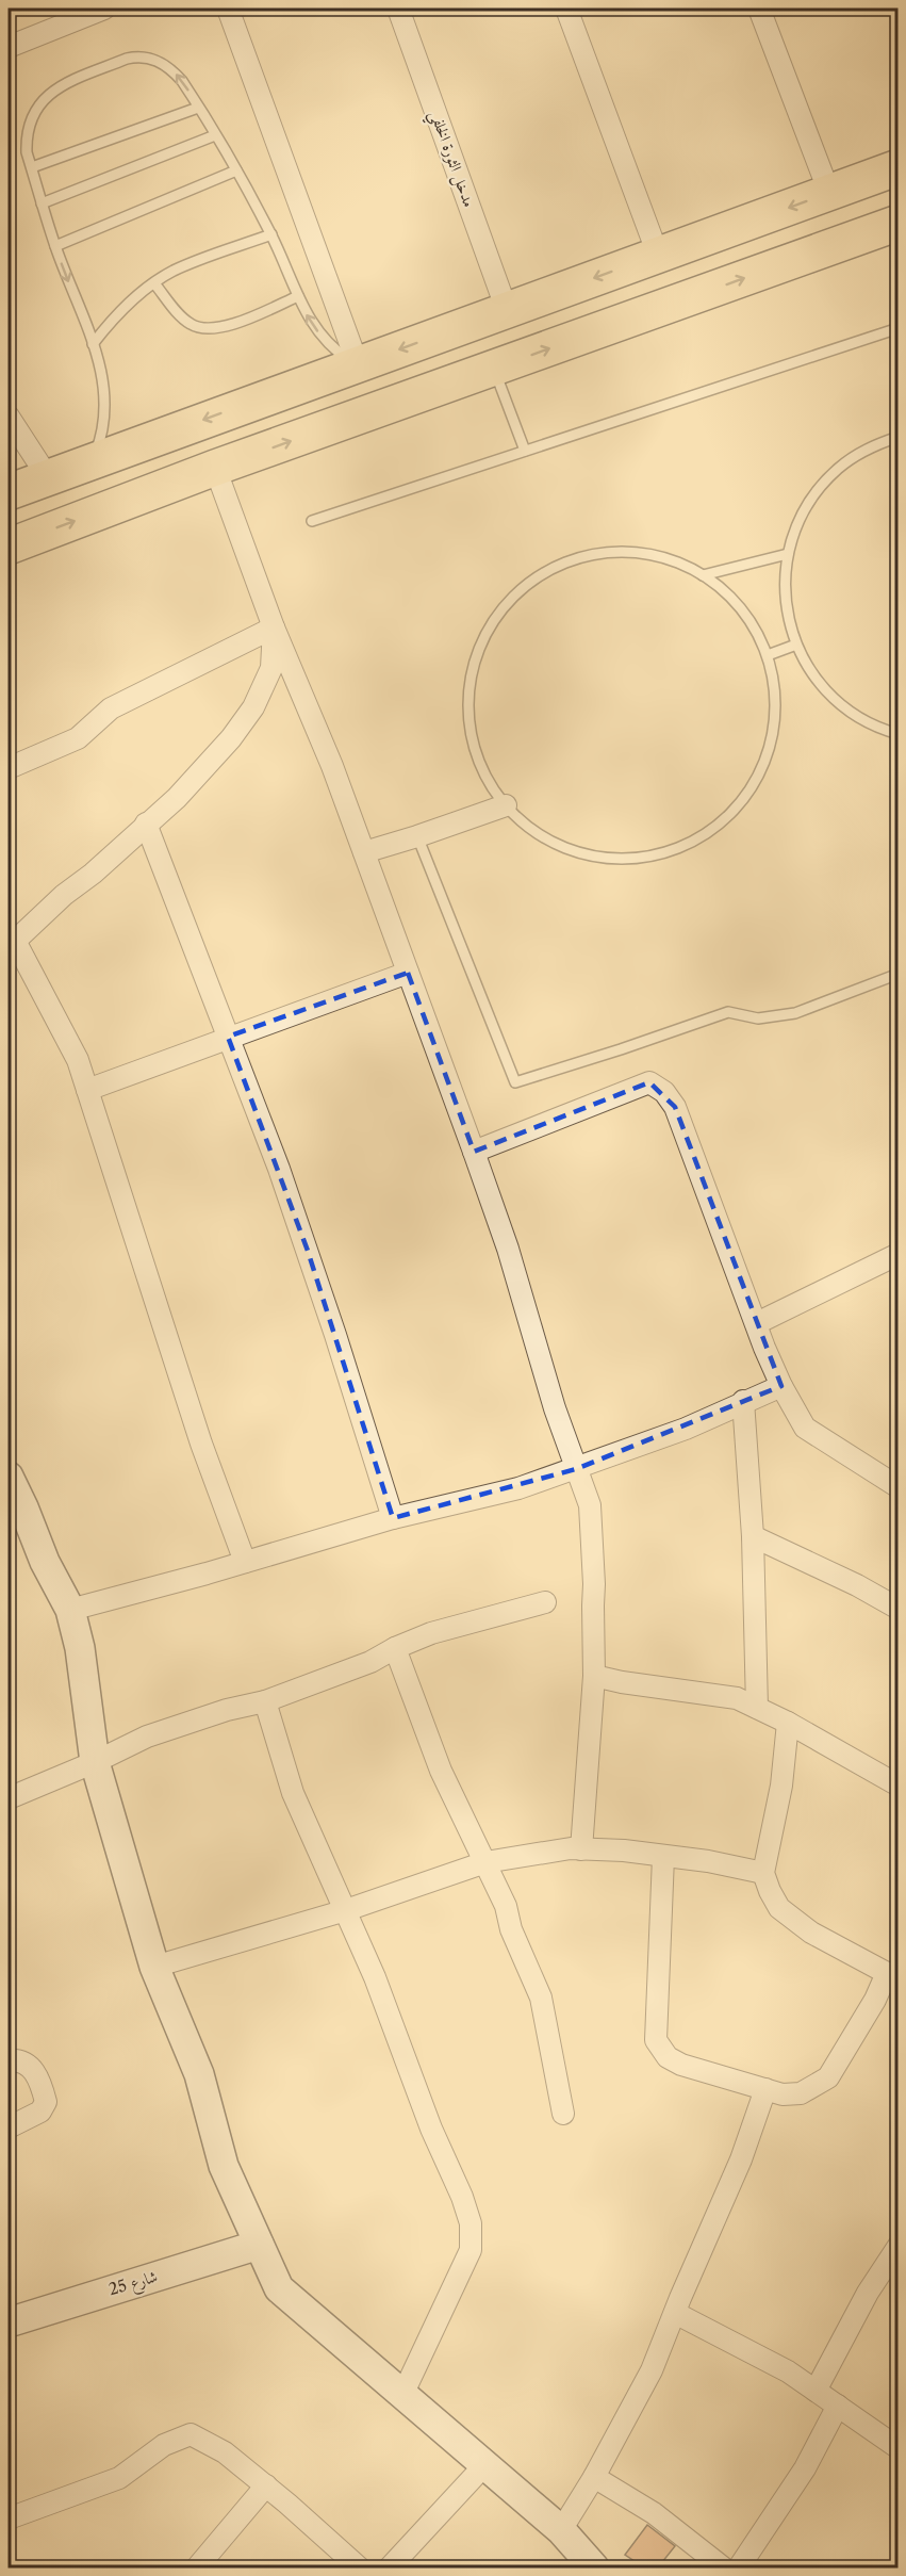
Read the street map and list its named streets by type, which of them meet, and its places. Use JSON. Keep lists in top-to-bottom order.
{
  "streets": {
    "street": ["مدخل الثورة الخلفي", "شارع 25"]
  }
}
